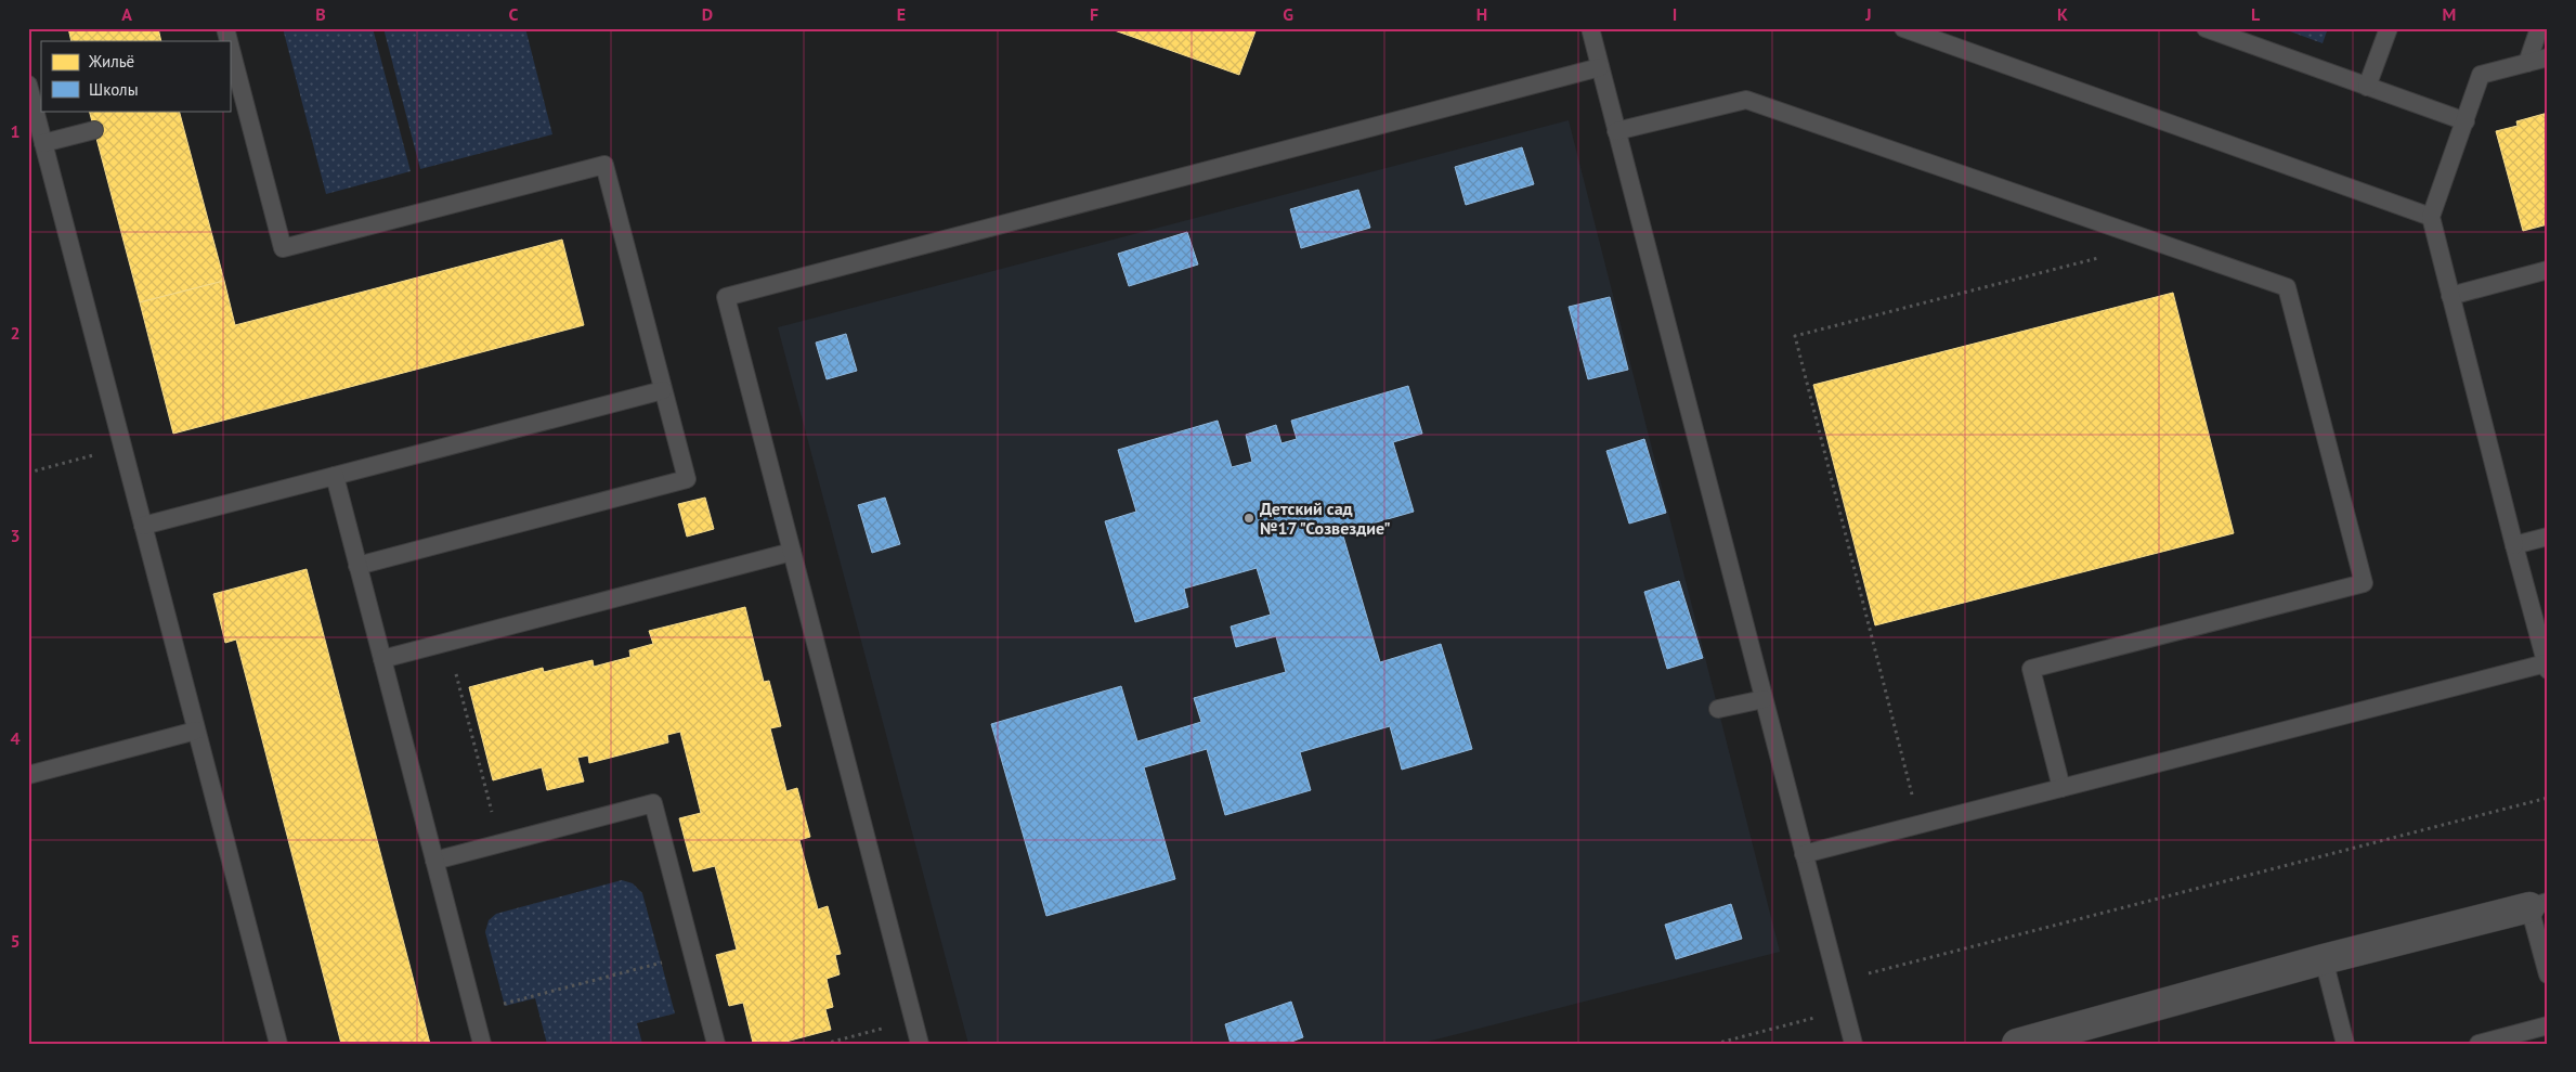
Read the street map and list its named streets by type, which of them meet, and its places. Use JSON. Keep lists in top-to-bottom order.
{
  "places": ["Детский сад №17 \"Созвездие\""],
  "legend": ["Жильё", "Школы"],
  "grid": {
    "columns": [
      "A",
      "B",
      "C",
      "D",
      "E",
      "F",
      "G",
      "H",
      "I",
      "J",
      "K",
      "L",
      "M"
    ],
    "rows": [
      "1",
      "2",
      "3",
      "4",
      "5"
    ]
  }
}
